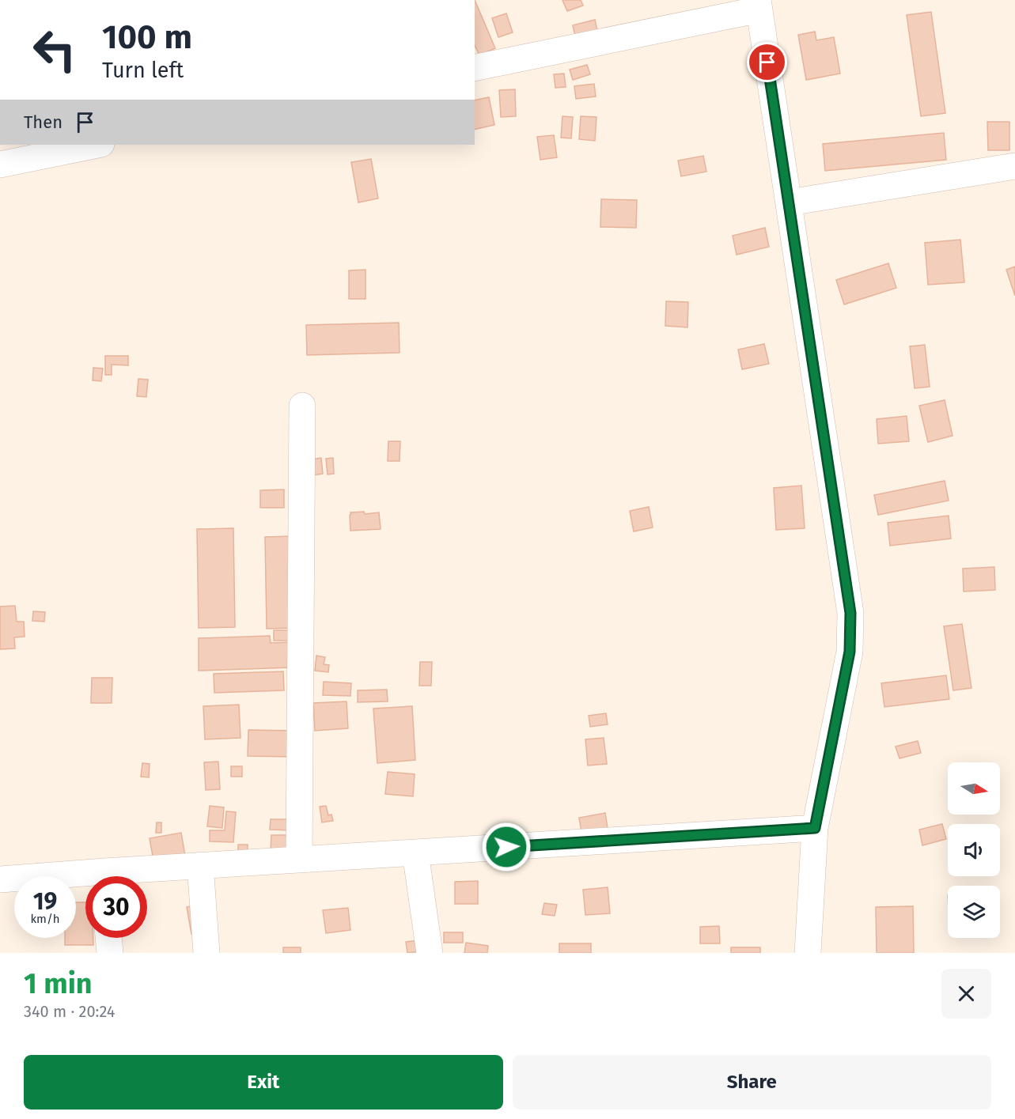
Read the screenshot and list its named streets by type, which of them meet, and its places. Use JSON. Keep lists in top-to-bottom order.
{
  "north": "right",
  "page": {
    "turn": ["100 m", "Turn left"],
    "then": "Then",
    "speed": "19 km/h",
    "limit": "30",
    "heading": ["1 min", "340 m · 20:24"],
    "buttons": ["Exit", "Share"]
  }
}
